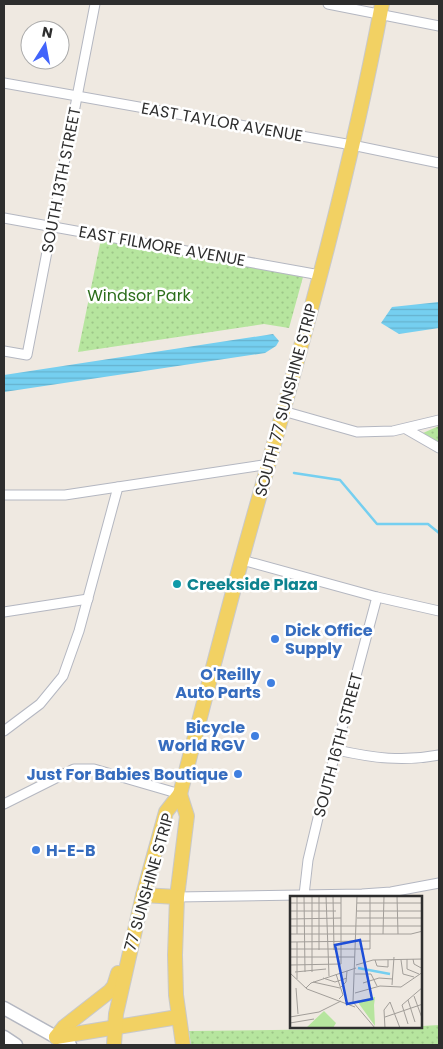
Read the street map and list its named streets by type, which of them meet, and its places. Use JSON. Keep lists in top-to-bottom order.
{
  "streets": {
    "main road": ["SOUTH 77 SUNSHINE STRIP", "77 SUNSHINE STRIP"],
    "street": [
      "EAST TAYLOR AVENUE",
      "SOUTH 13TH STREET",
      "EAST FILMORE AVENUE",
      "SOUTH 16TH STREET"
    ]
  },
  "crossings": [
    ["EAST TAYLOR AVENUE", "SOUTH 13TH STREET"],
    ["EAST TAYLOR AVENUE", "SOUTH 77 SUNSHINE STRIP"],
    ["SOUTH 13TH STREET", "EAST FILMORE AVENUE"],
    ["EAST FILMORE AVENUE", "SOUTH 77 SUNSHINE STRIP"],
    ["SOUTH 77 SUNSHINE STRIP", "77 SUNSHINE STRIP"]
  ],
  "parks": ["Windsor Park"],
  "places": [
    "Creekside Plaza",
    "Dick Office Supply",
    "O'Reilly Auto Parts",
    "Bicycle World RGV",
    "Just For Babies Boutique",
    "H-E-B"
  ],
  "north": "top"
}
